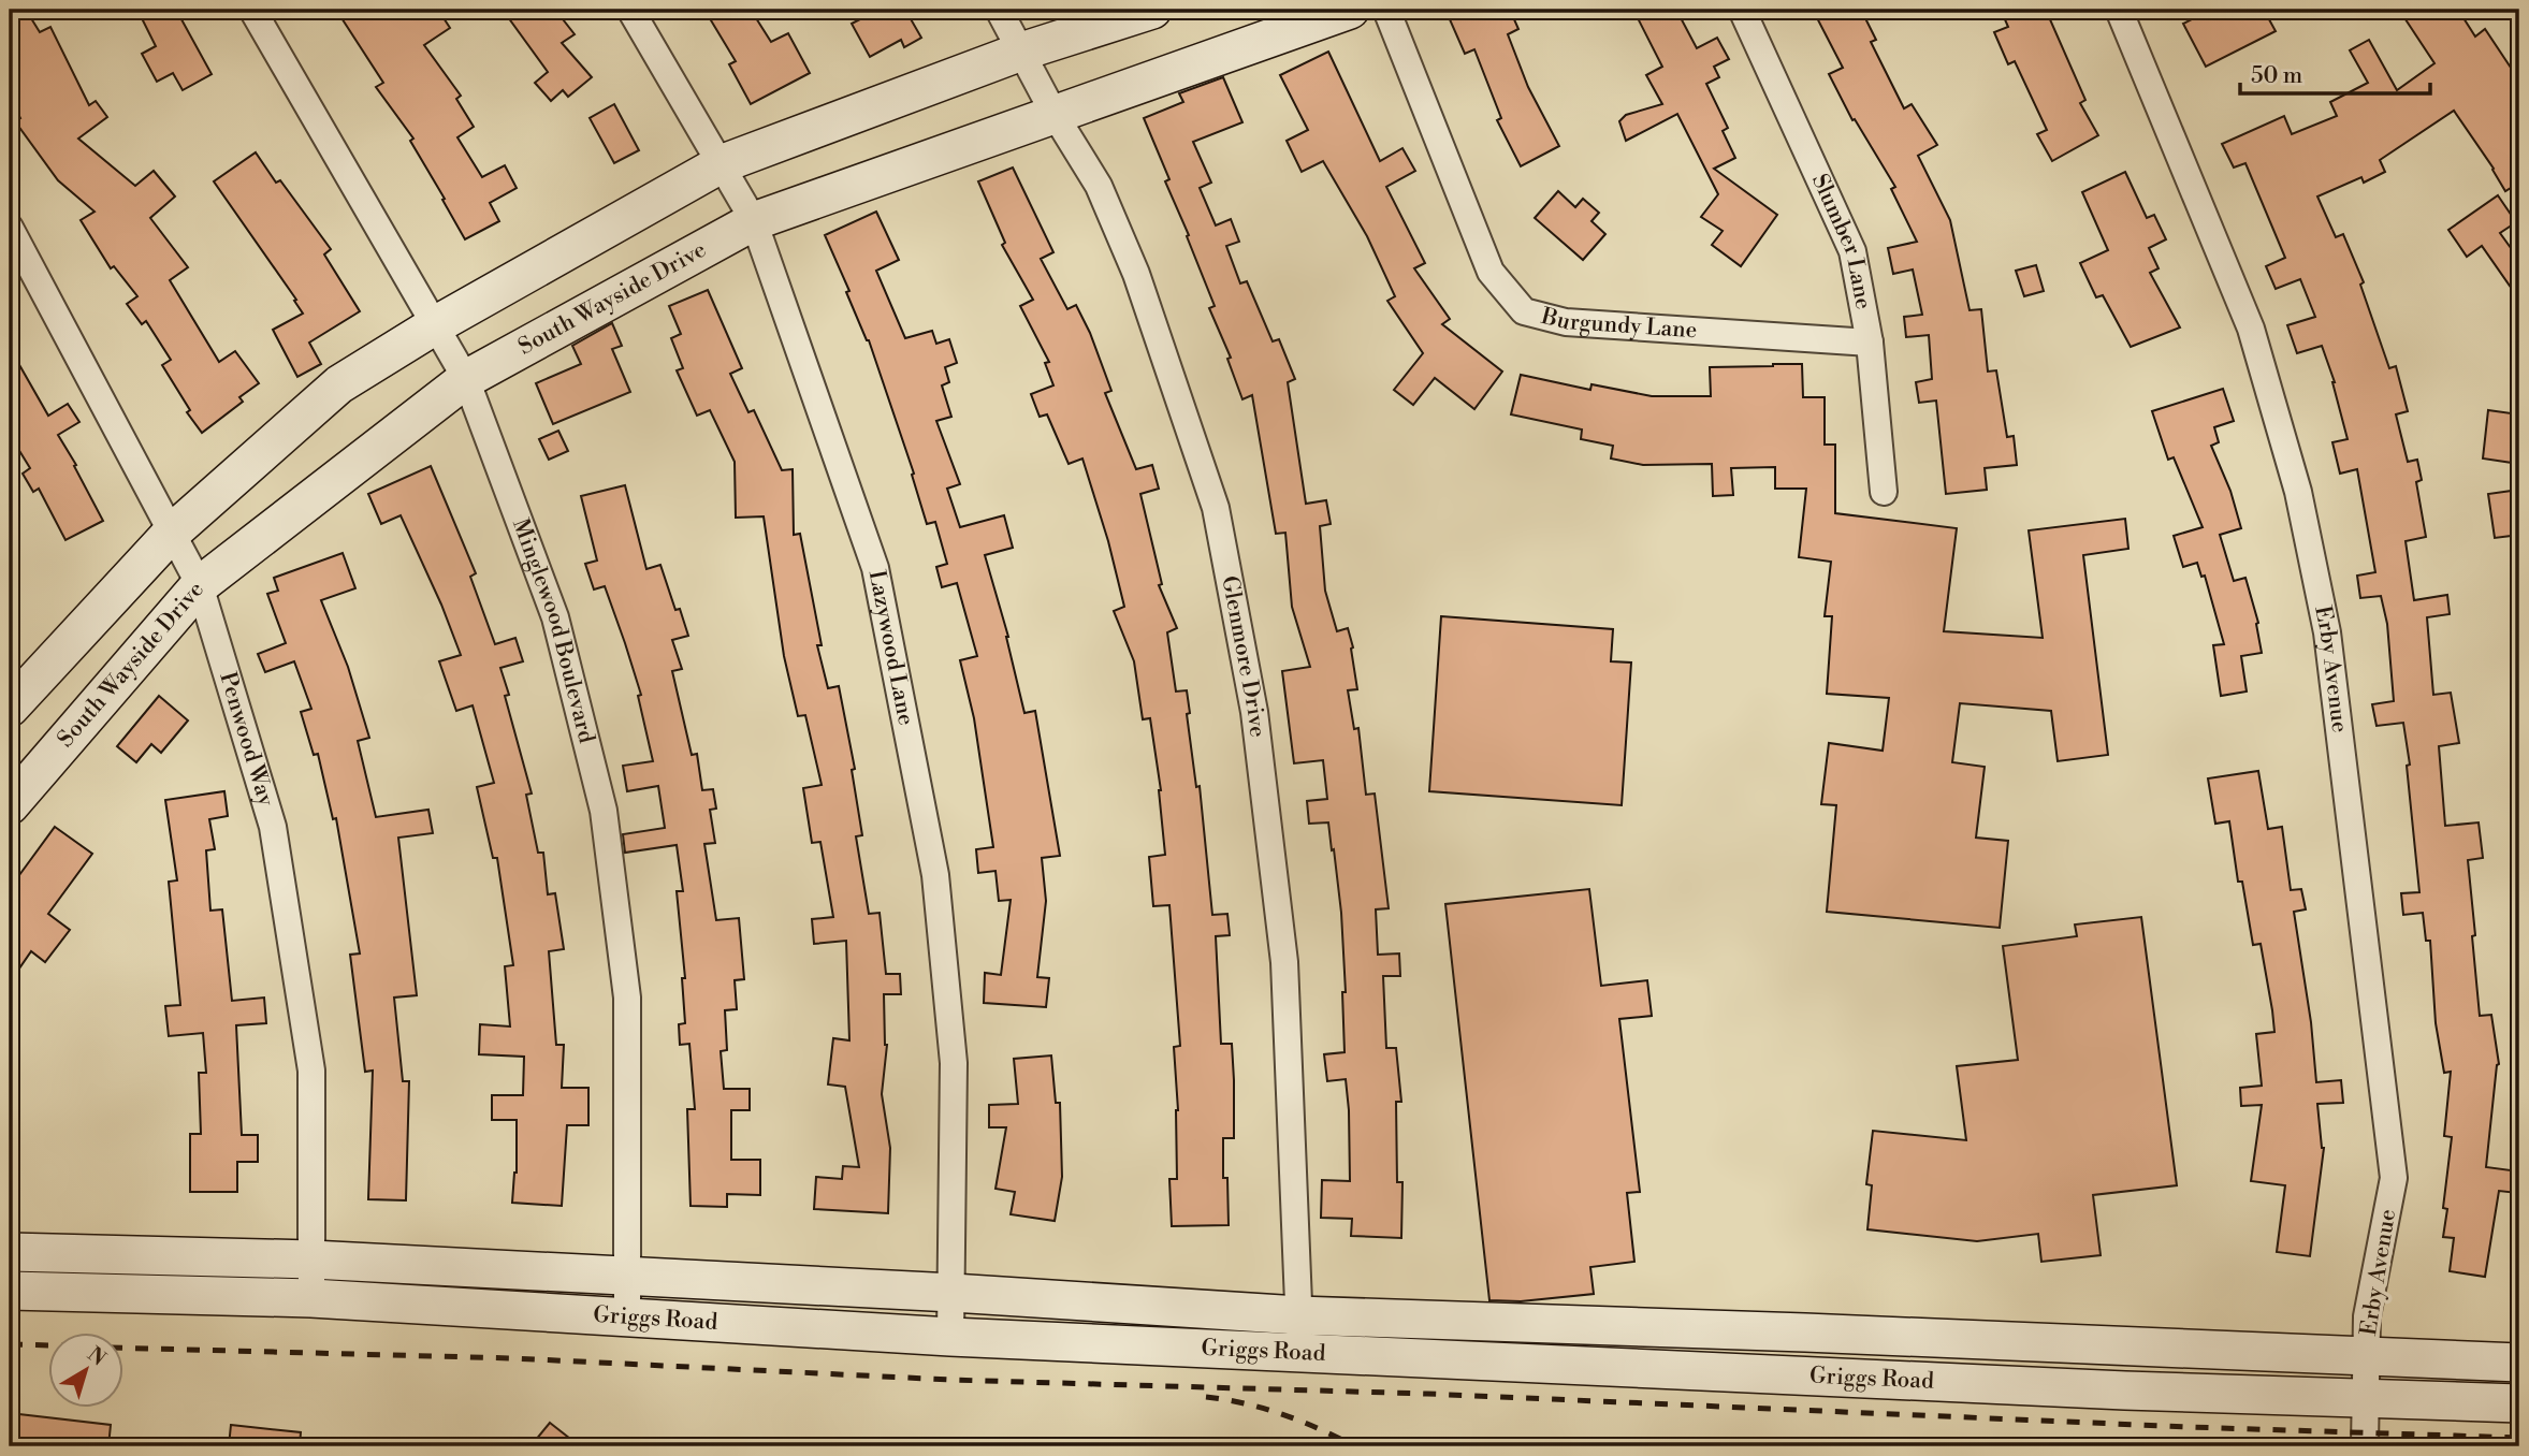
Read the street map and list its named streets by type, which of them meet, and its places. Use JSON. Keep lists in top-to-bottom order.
{
  "streets": {
    "main road": ["South Wayside Drive", "Griggs Road"],
    "street": [
      "Slumber Lane",
      "Burgundy Lane",
      "Minglewood Boulevard",
      "Lazywood Lane",
      "Glenmore Drive",
      "Erby Avenue",
      "Penwood Way"
    ]
  },
  "crossings": [
    ["Slumber Lane", "Burgundy Lane"],
    ["South Wayside Drive", "Minglewood Boulevard"],
    ["South Wayside Drive", "Lazywood Lane"],
    ["South Wayside Drive", "Glenmore Drive"],
    ["South Wayside Drive", "Penwood Way"],
    ["Minglewood Boulevard", "Griggs Road"],
    ["Lazywood Lane", "Griggs Road"],
    ["Glenmore Drive", "Griggs Road"],
    ["Erby Avenue", "Griggs Road"],
    ["Penwood Way", "Griggs Road"]
  ],
  "scale_bar": "50 m",
  "north": "top right"
}
